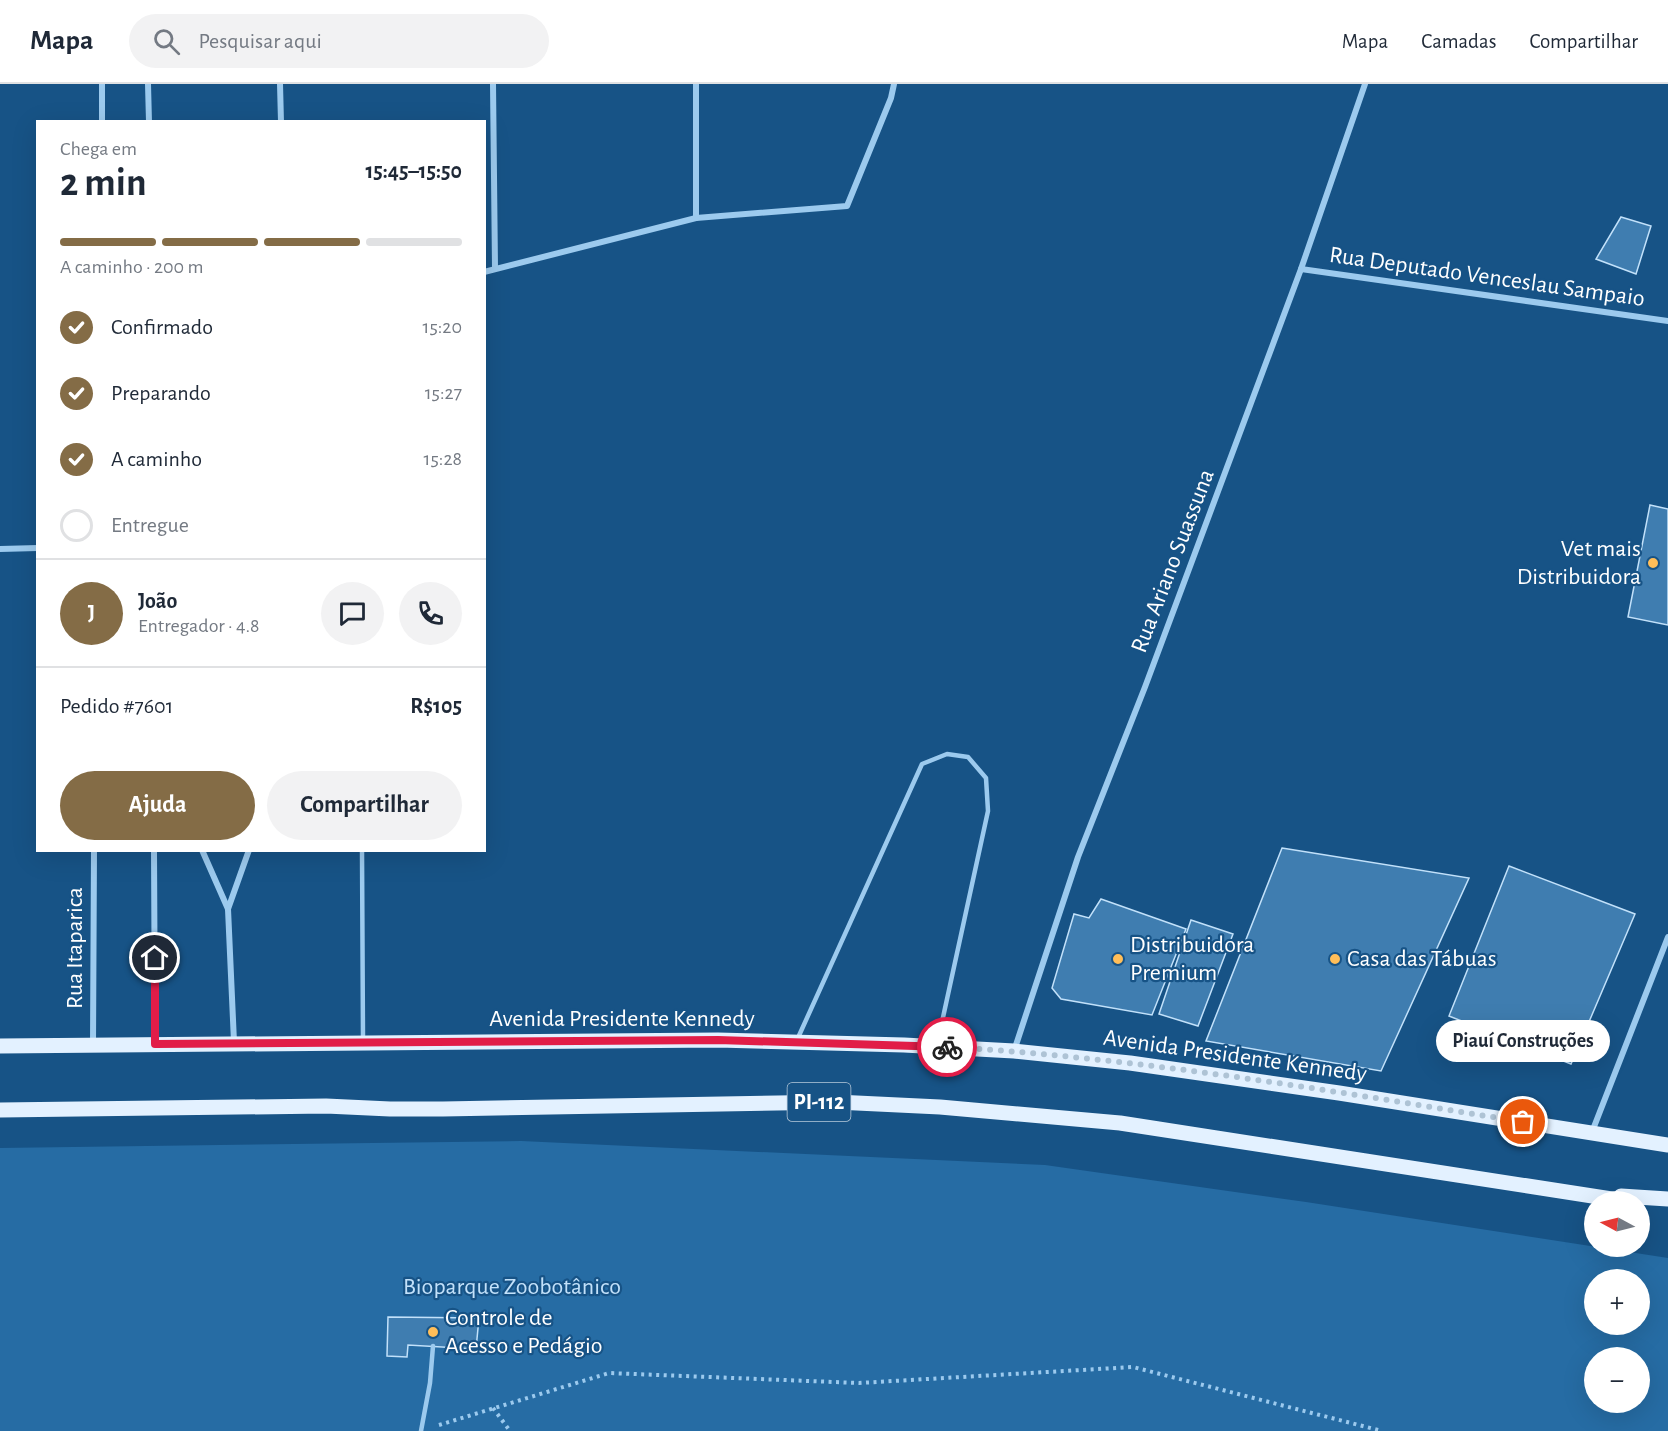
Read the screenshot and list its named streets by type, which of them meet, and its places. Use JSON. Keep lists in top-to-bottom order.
{
  "streets": {
    "main road": ["Avenida Presidente Kennedy", "PI-112"],
    "street": ["Rua Deputado Venceslau Sampaio", "Rua Ariano Suassuna", "Rua Itaparica"]
  },
  "crossings": [
    ["Rua Deputado Venceslau Sampaio", "Rua Ariano Suassuna"],
    ["Rua Ariano Suassuna", "Avenida Presidente Kennedy"],
    ["Rua Itaparica", "Avenida Presidente Kennedy"]
  ],
  "parks": ["Bioparque Zoobotânico"],
  "places": [
    "Vet mais Distribuidora",
    "Distribuidora Premium",
    "Casa das Tábuas",
    "Piauí Construções",
    "Controle de Acesso e Pedágio"
  ],
  "north": "left",
  "page": {
    "header": "Mapa",
    "search": "Pesquisar aqui",
    "nav": ["Mapa", "Camadas", "Compartilhar"],
    "heading": ["2 min", "Chega em", "15:45–15:50"],
    "panel": [
      "João",
      "Entregador · 4.8",
      "Pedido #7601",
      "R$105"
    ],
    "bar": "A caminho · 200 m",
    "list": [
      ["Confirmado", "15:20"],
      ["Preparando", "15:27"],
      ["A caminho", "15:28"],
      "Entregue"
    ],
    "round": "J",
    "buttons": ["Ajuda", "Compartilhar"],
    "bubble": "Piauí Construções",
    "map_buttons": ["+", "−"]
  }
}
